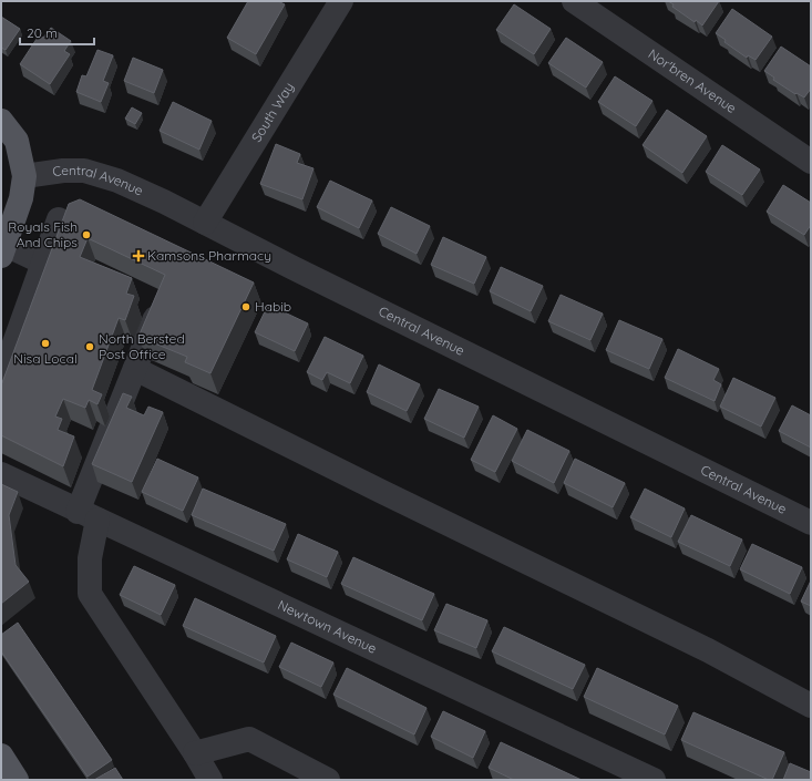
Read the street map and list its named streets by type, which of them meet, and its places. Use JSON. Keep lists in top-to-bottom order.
{
  "streets": {
    "street": [
      "Nor'bren Avenue",
      "South Way",
      "Central Avenue",
      "Newtown Avenue"
    ]
  },
  "crossings": [
    ["South Way", "Central Avenue"]
  ],
  "places": {
    "other": [
      "Royals Fish And Chips",
      "Habib",
      "Nisa Local",
      "North Bersted Post Office"
    ],
    "health": ["Kamsons Pharmacy"]
  },
  "scale_bar": "20 m"
}
